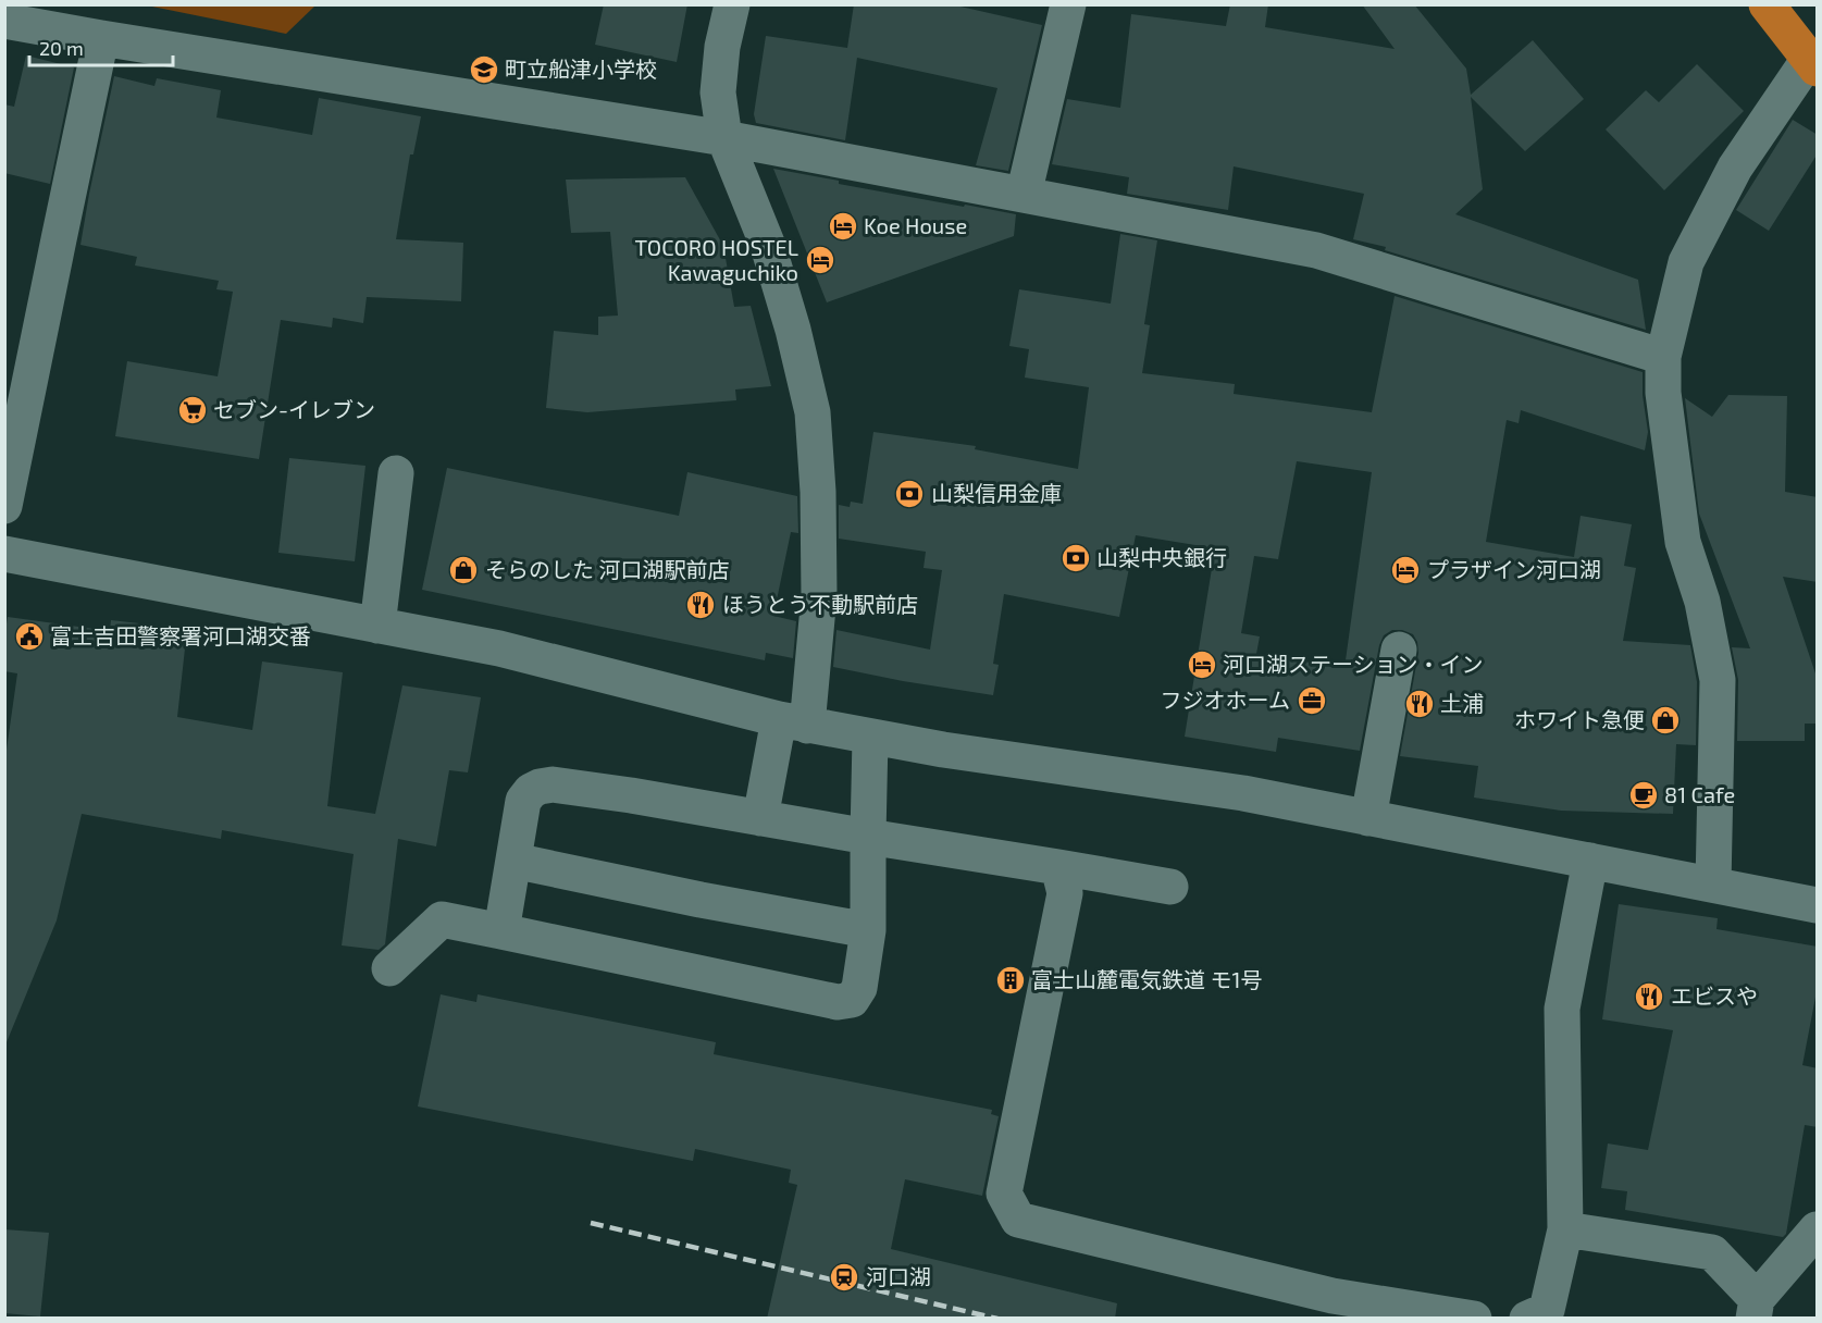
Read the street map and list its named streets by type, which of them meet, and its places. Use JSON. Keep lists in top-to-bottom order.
{
  "places": {
    "school or university": ["町立船津小学校"],
    "hotel": [
      "Koe House",
      "TOCORO HOSTEL Kawaguchiko",
      "プラザイン河口湖",
      "河口湖ステーション・イン"
    ],
    "supermarket": ["セブン-イレブン"],
    "bank": ["山梨信用金庫", "山梨中央銀行"],
    "shop": ["そらのした 河口湖駅前店", "ホワイト急便"],
    "restaurant": ["ほうとう不動駅前店", "土浦", "エビスや"],
    "public building": ["富士吉田警察署河口湖交番"],
    "office": ["フジオホーム"],
    "cafe": ["81 Cafe"],
    "building": ["富士山麓電気鉄道 モ1号"],
    "station": ["河口湖"]
  },
  "scale_bar": "20 m"
}
